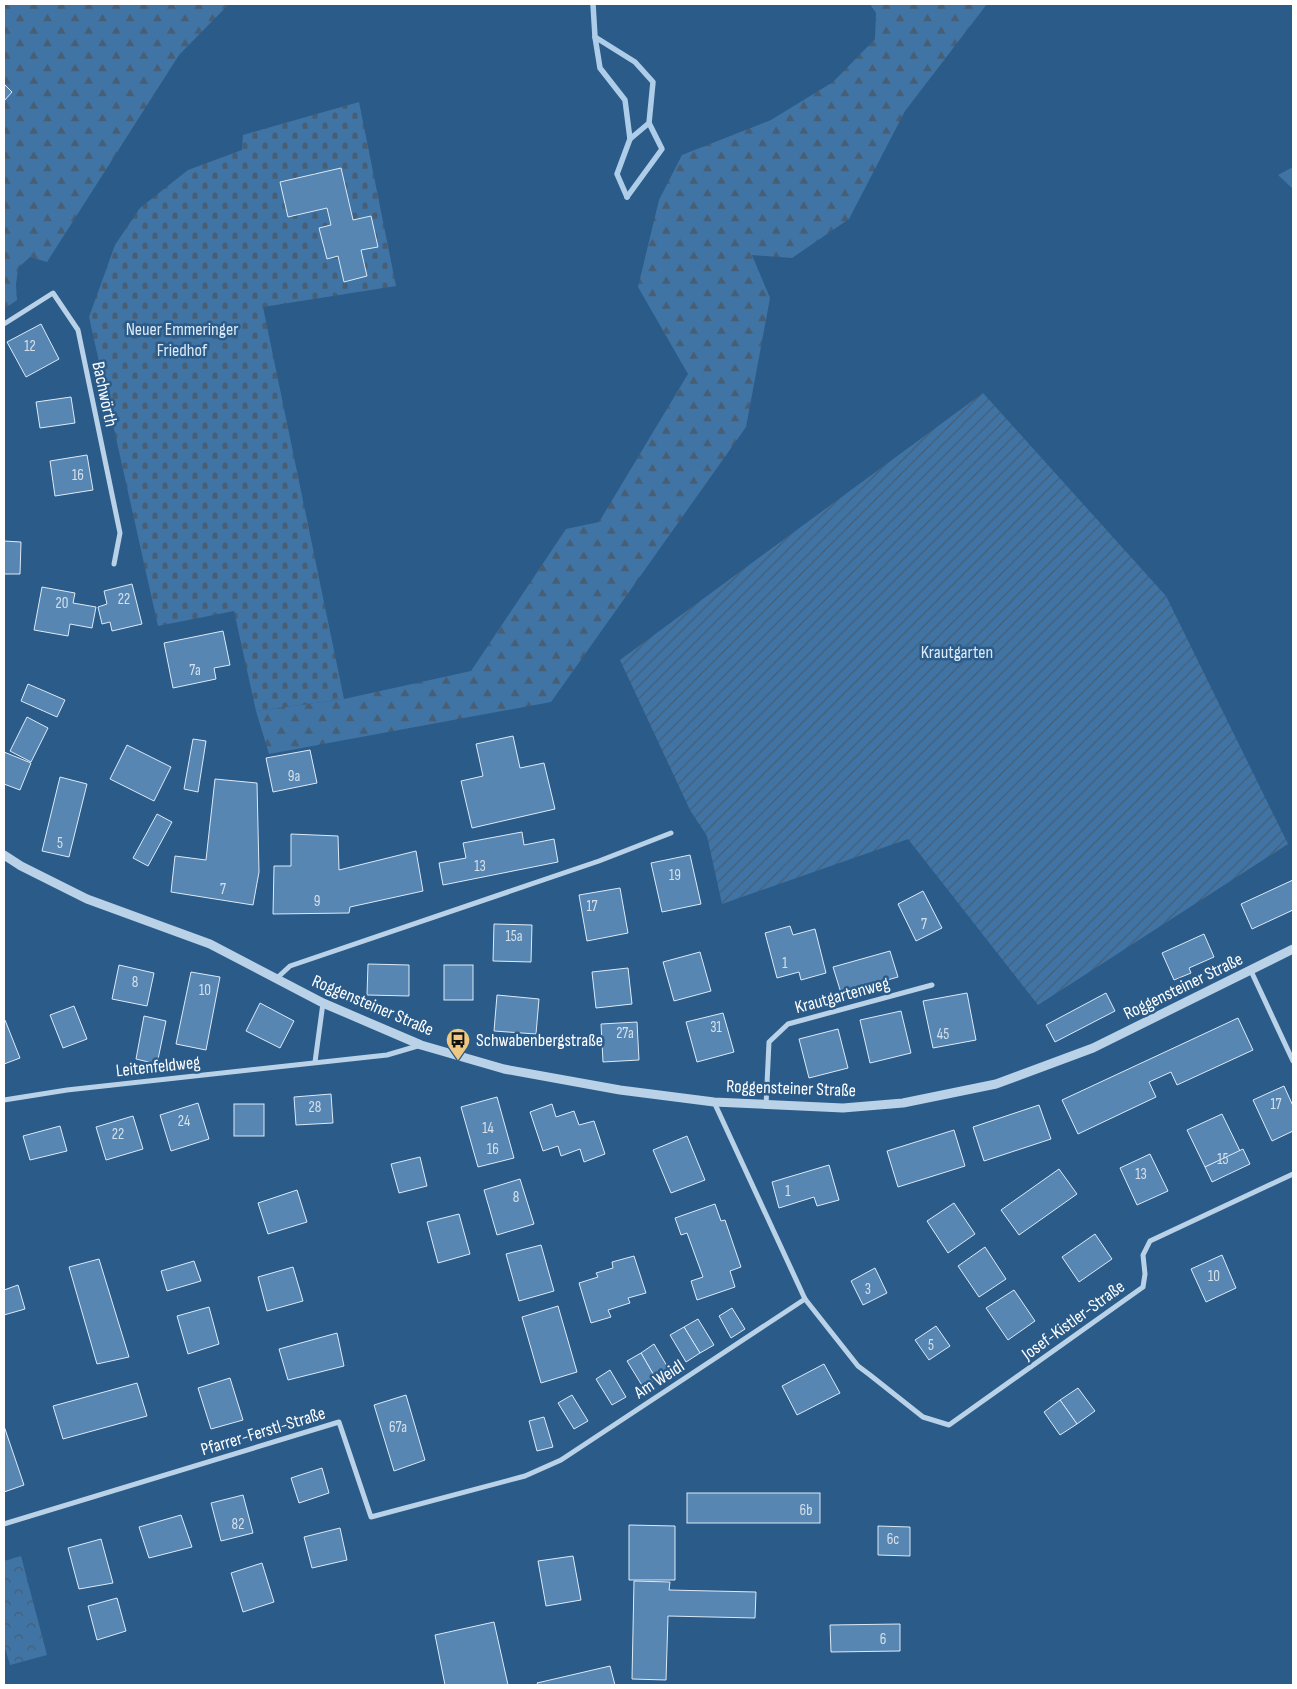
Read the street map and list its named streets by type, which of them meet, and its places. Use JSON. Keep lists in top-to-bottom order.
{
  "streets": {
    "street": [
      "Bachwörth",
      "Roggensteiner Straße",
      "Krautgartenweg",
      "Leitenfeldweg",
      "Josef-Kistler-Straße",
      "Am Weidl",
      "Pfarrer-Ferstl-Straße"
    ]
  },
  "crossings": [
    ["Roggensteiner Straße", "Krautgartenweg"],
    ["Roggensteiner Straße", "Leitenfeldweg"],
    ["Josef-Kistler-Straße", "Am Weidl"],
    ["Am Weidl", "Pfarrer-Ferstl-Straße"]
  ],
  "parks": ["Neuer Emmeringer Friedhof", "Krautgarten"],
  "places": {
    "bus stop": ["Schwabenbergstraße"]
  },
  "house_numbers": [
    "12",
    "16",
    "22",
    "20",
    "7a",
    "9a",
    "5",
    "13",
    "19",
    "7",
    "9",
    "17",
    "7",
    "15a",
    "1",
    "8",
    "10",
    "31",
    "27a",
    "45",
    "17",
    "28",
    "24",
    "14",
    "22",
    "16",
    "15",
    "13",
    "1",
    "8",
    "10",
    "3",
    "5",
    "67a",
    "6b",
    "82",
    "6c",
    "6"
  ]
}
